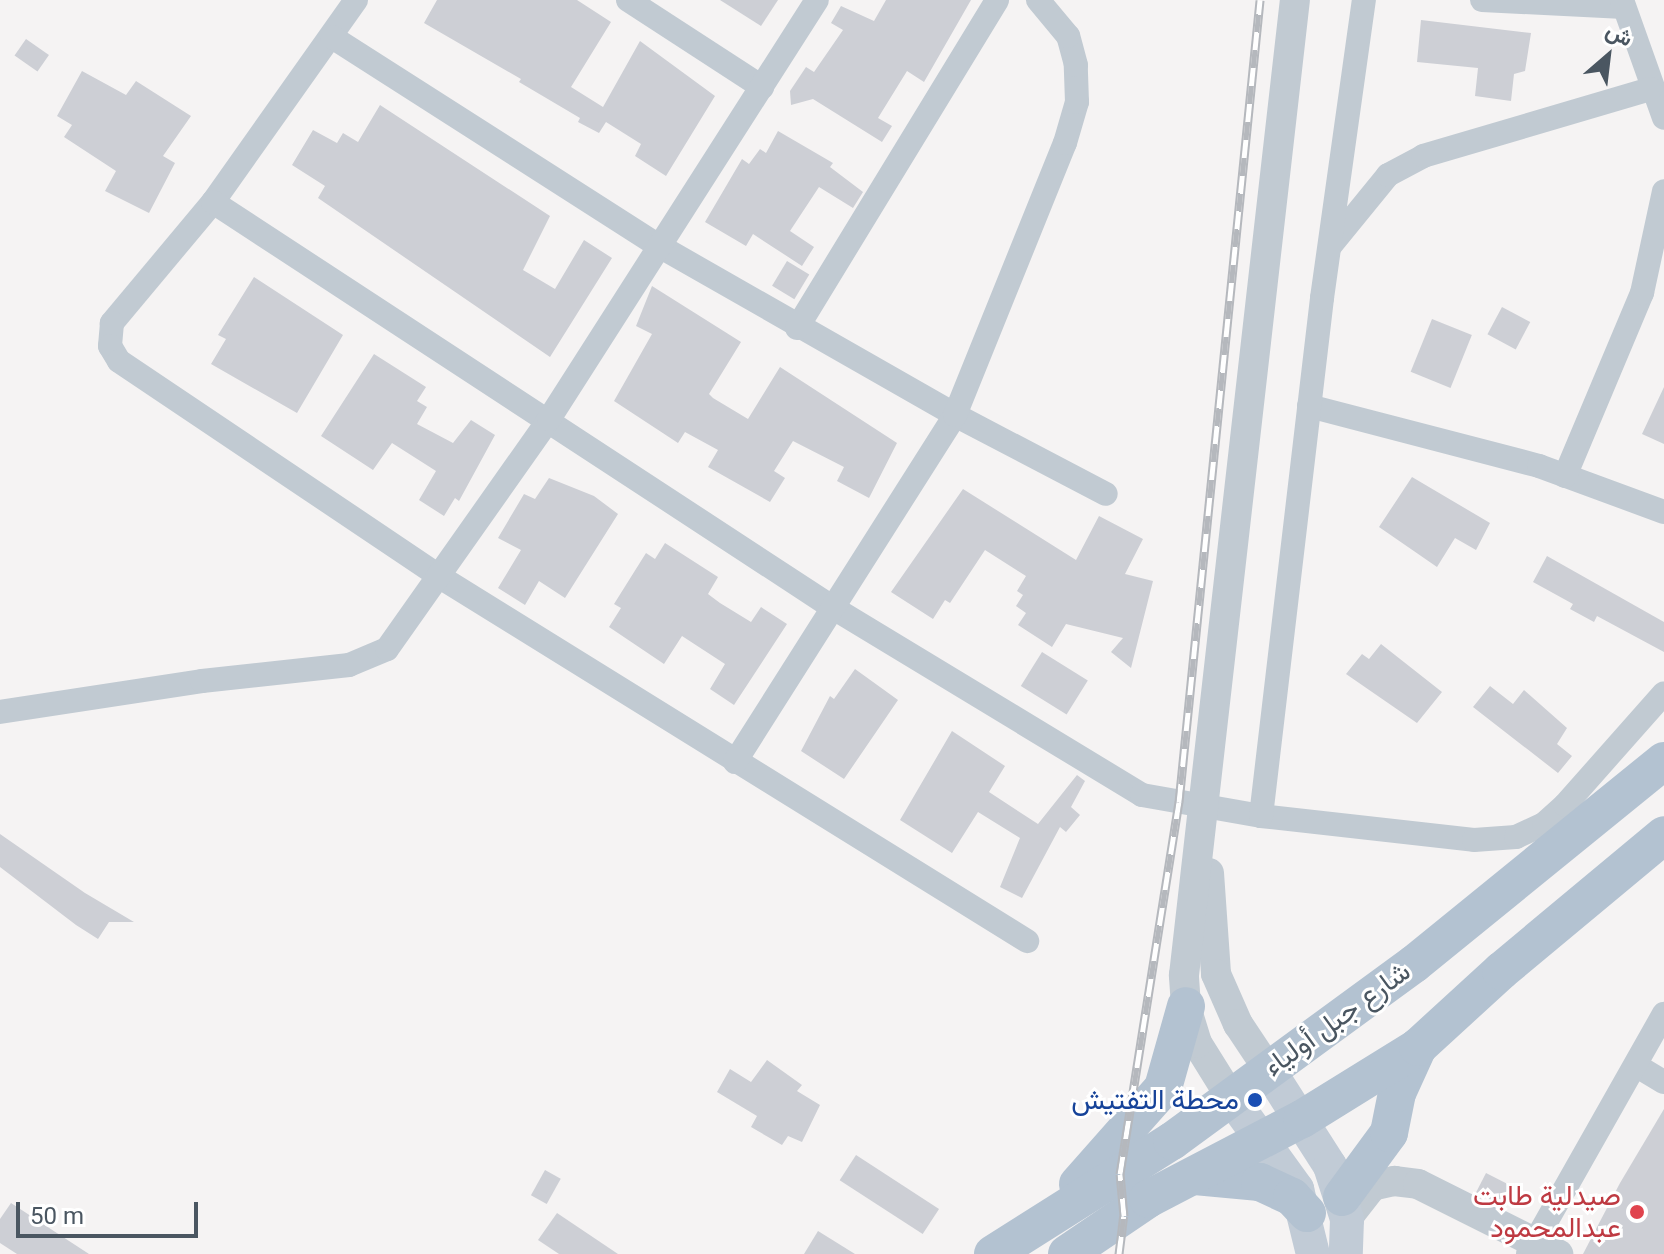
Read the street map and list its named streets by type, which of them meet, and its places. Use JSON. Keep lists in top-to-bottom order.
{
  "streets": {
    "main road": ["شارع جبل أولياء"]
  },
  "places": ["محطة التفتيش", "صيدلية طابت عبدالمحمود"],
  "scale_bar": "50 m",
  "north": "top right"
}
